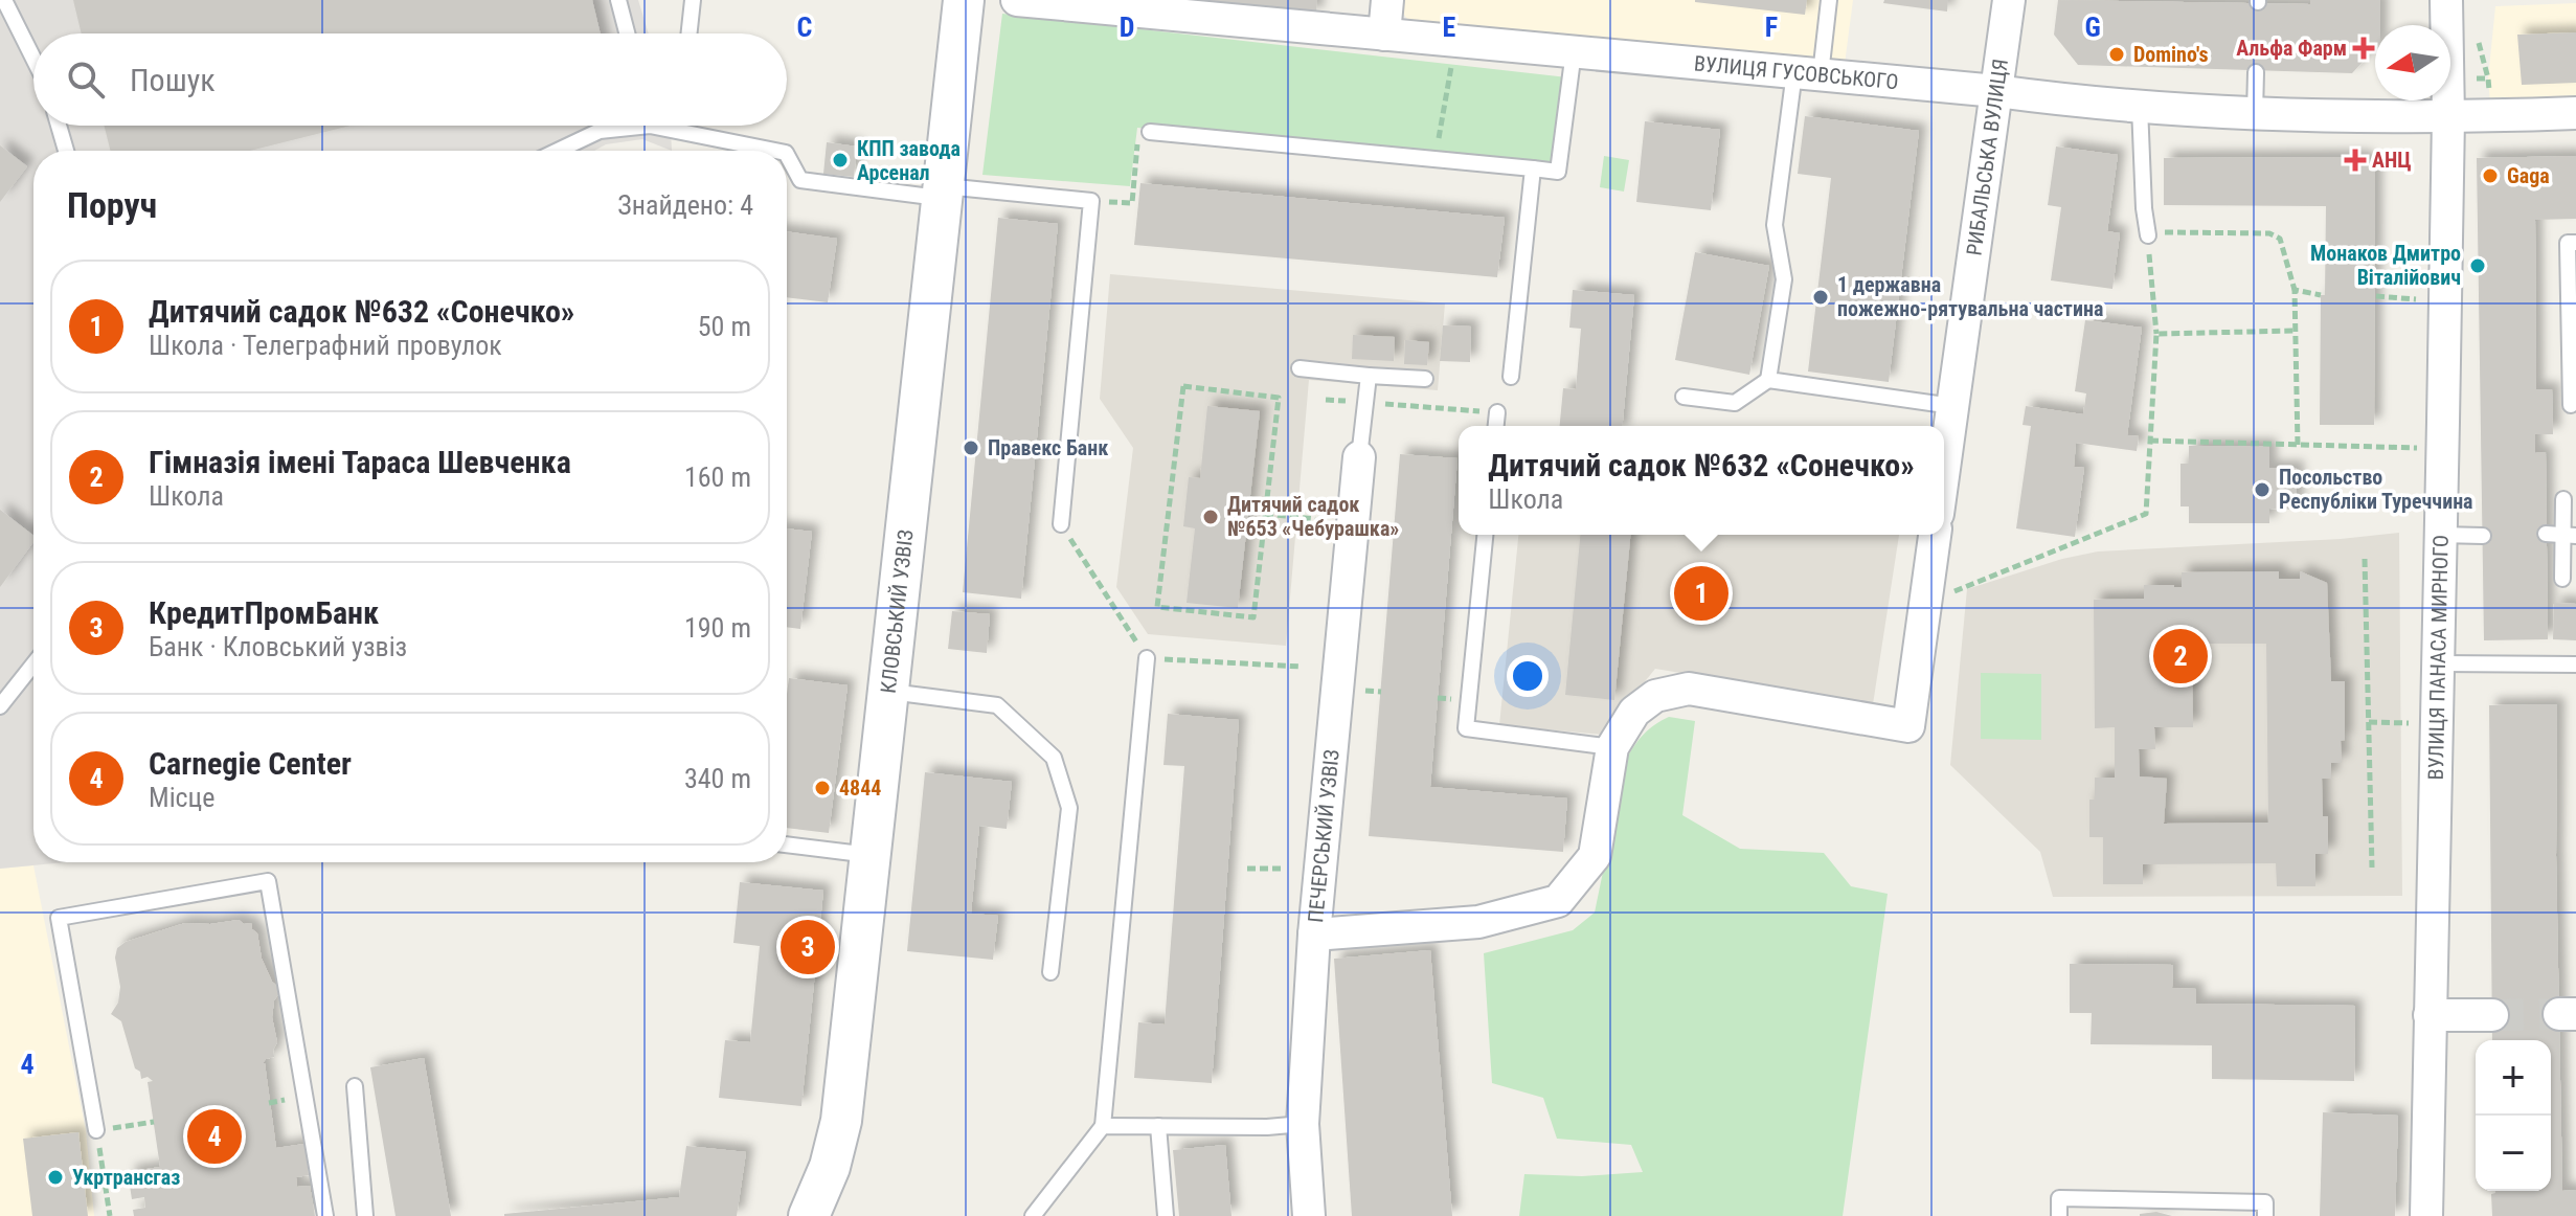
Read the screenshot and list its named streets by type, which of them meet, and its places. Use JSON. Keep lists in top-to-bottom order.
{
  "streets": {
    "street": [
      "ВУЛИЦЯ ГУСОВСЬКОГО",
      "РИБАЛЬСЬКА ВУЛИЦЯ",
      "КЛОВСЬКИЙ УЗВІЗ",
      "ВУЛИЦЯ ПАНАСА МИРНОГО",
      "ПЕЧЕРСЬКИЙ УЗВІЗ"
    ]
  },
  "crossings": [
    ["ВУЛИЦЯ ГУСОВСЬКОГО", "РИБАЛЬСЬКА ВУЛИЦЯ"],
    ["ВУЛИЦЯ ГУСОВСЬКОГО", "ВУЛИЦЯ ПАНАСА МИРНОГО"]
  ],
  "places": {
    "health": ["Альфа Фарм", "АНЦ"],
    "other": [
      "Domino's",
      "КПП завода Арсенал",
      "Gaga",
      "Монаков Дмитро Віталійович",
      "1 державна пожежно-рятувальна частина",
      "Правекс Банк",
      "Посольство Республіки Туреччина",
      "Дитячий садок №653 «Чебурашка»",
      "4844",
      "Укртрансгаз"
    ]
  },
  "north": "left",
  "page": {
    "search": "Пошук",
    "heading": ["Поруч", "Знайдено: 4"],
    "list": [
      {
        "mark": "1",
        "name": "Дитячий садок №632 «Сонечко»",
        "note": "Школа · Телеграфний провулок",
        "value": "50 m"
      },
      {
        "mark": "2",
        "name": "Гімназія імені Тараса Шевченка",
        "note": "Школа",
        "value": "160 m"
      },
      {
        "mark": "3",
        "name": "КредитПромБанк",
        "note": "Банк · Кловський узвіз",
        "value": "190 m"
      },
      {
        "mark": "4",
        "name": "Carnegie Center",
        "note": "Місце",
        "value": "340 m"
      }
    ],
    "popup": ["Дитячий садок №632 «Сонечко»", "Школа"],
    "pins": [
      "1",
      "2",
      "3",
      "4"
    ],
    "map_buttons": ["+", "−"]
  },
  "grid": {
    "columns": [
      "C",
      "D",
      "E",
      "F",
      "G"
    ],
    "rows": ["4"]
  }
}
